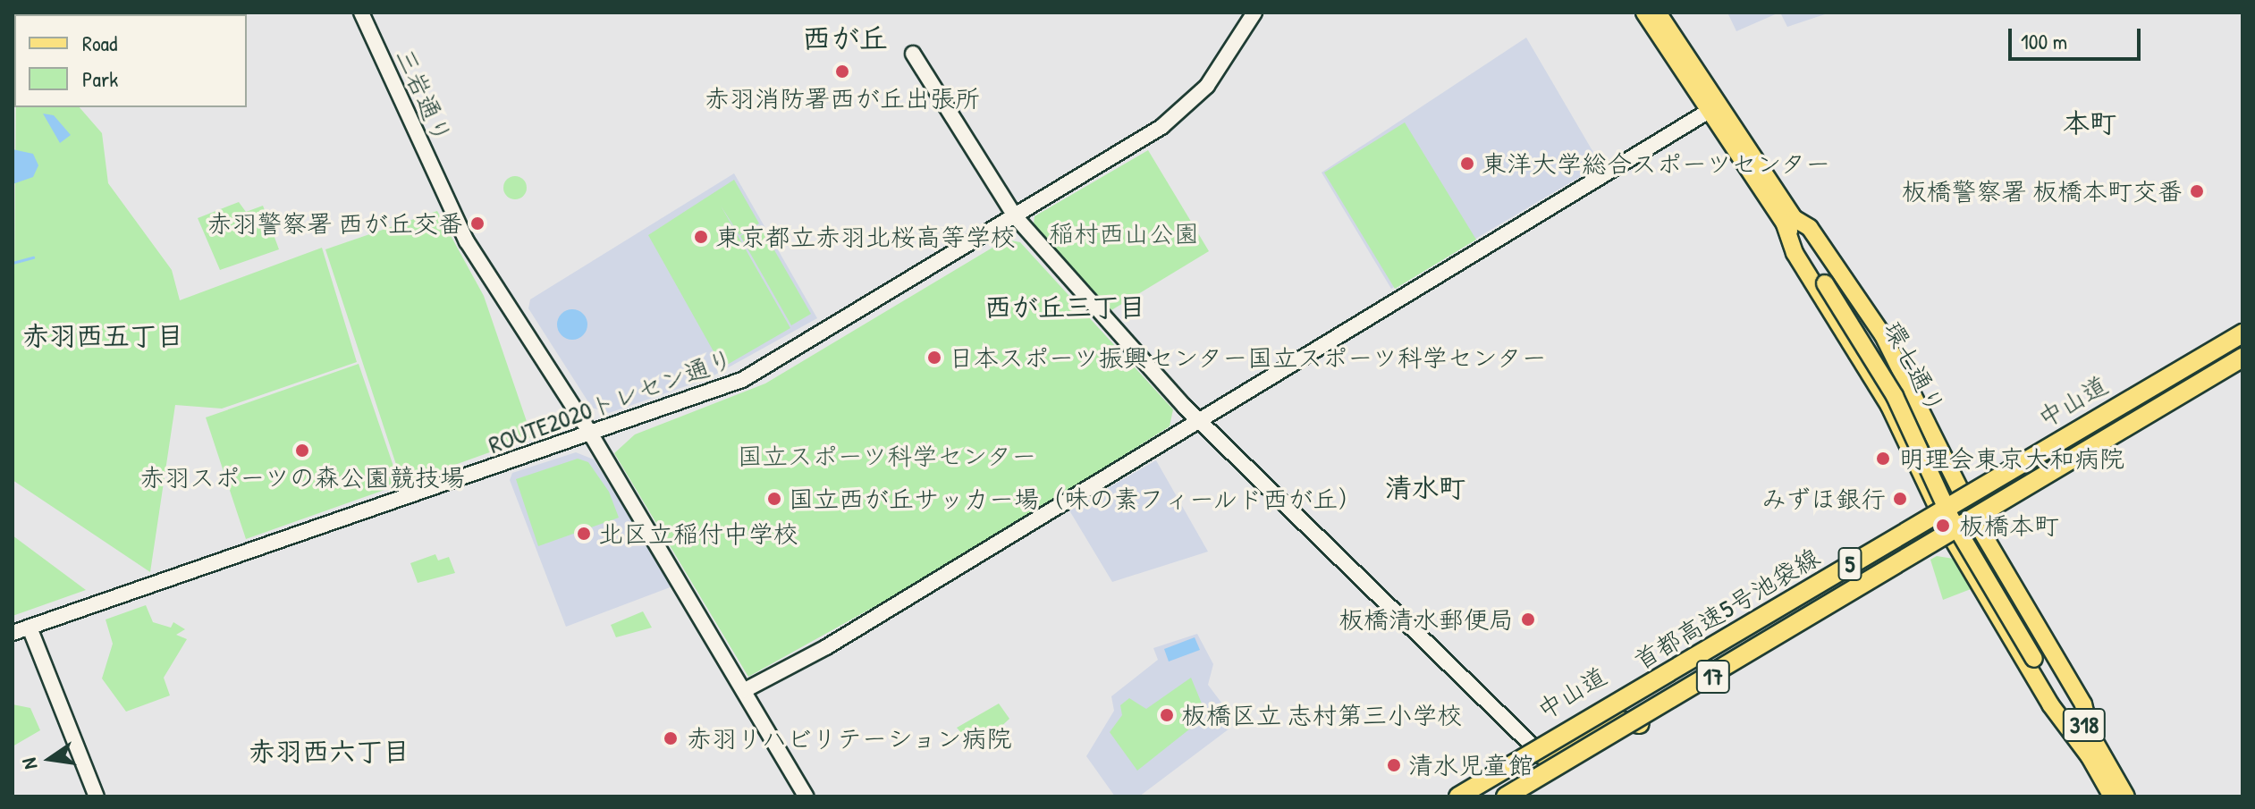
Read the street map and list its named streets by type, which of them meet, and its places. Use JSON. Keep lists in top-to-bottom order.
{
  "streets": {
    "highway": [
      "中山道",
      "5",
      "首都高速5号池袋線",
      "17"
    ],
    "main road": ["環七通り", "318"],
    "street": ["三岩通り", "ROUTE2020トレセン通り"]
  },
  "crossings": [
    ["三岩通り", "ROUTE2020トレセン通り"],
    ["中山道", "5"],
    ["中山道", "首都高速5号池袋線"],
    ["中山道", "17"]
  ],
  "districts": [
    "西が丘",
    "本町",
    "西が丘三丁目",
    "赤羽西五丁目",
    "清水町",
    "赤羽西六丁目"
  ],
  "parks": ["稲村西山公園", "国立スポーツ科学センター"],
  "places": [
    "赤羽消防署西が丘出張所",
    "東洋大学総合スポーツセンター",
    "板橋警察署 板橋本町交番",
    "赤羽警察署 西が丘交番",
    "東京都立赤羽北桜高等学校",
    "日本スポーツ振興センター国立スポーツ科学センター",
    "赤羽スポーツの森公園競技場",
    "明理会東京大和病院",
    "国立西が丘サッカー場（味の素フィールド西が丘）",
    "みずほ銀行",
    "板橋本町",
    "北区立稲付中学校",
    "板橋清水郵便局",
    "板橋区立 志村第三小学校",
    "赤羽リハビリテーション病院",
    "清水児童館"
  ],
  "legend": ["Road", "Park"],
  "scale_bar": "100 m",
  "north": "left"
}
